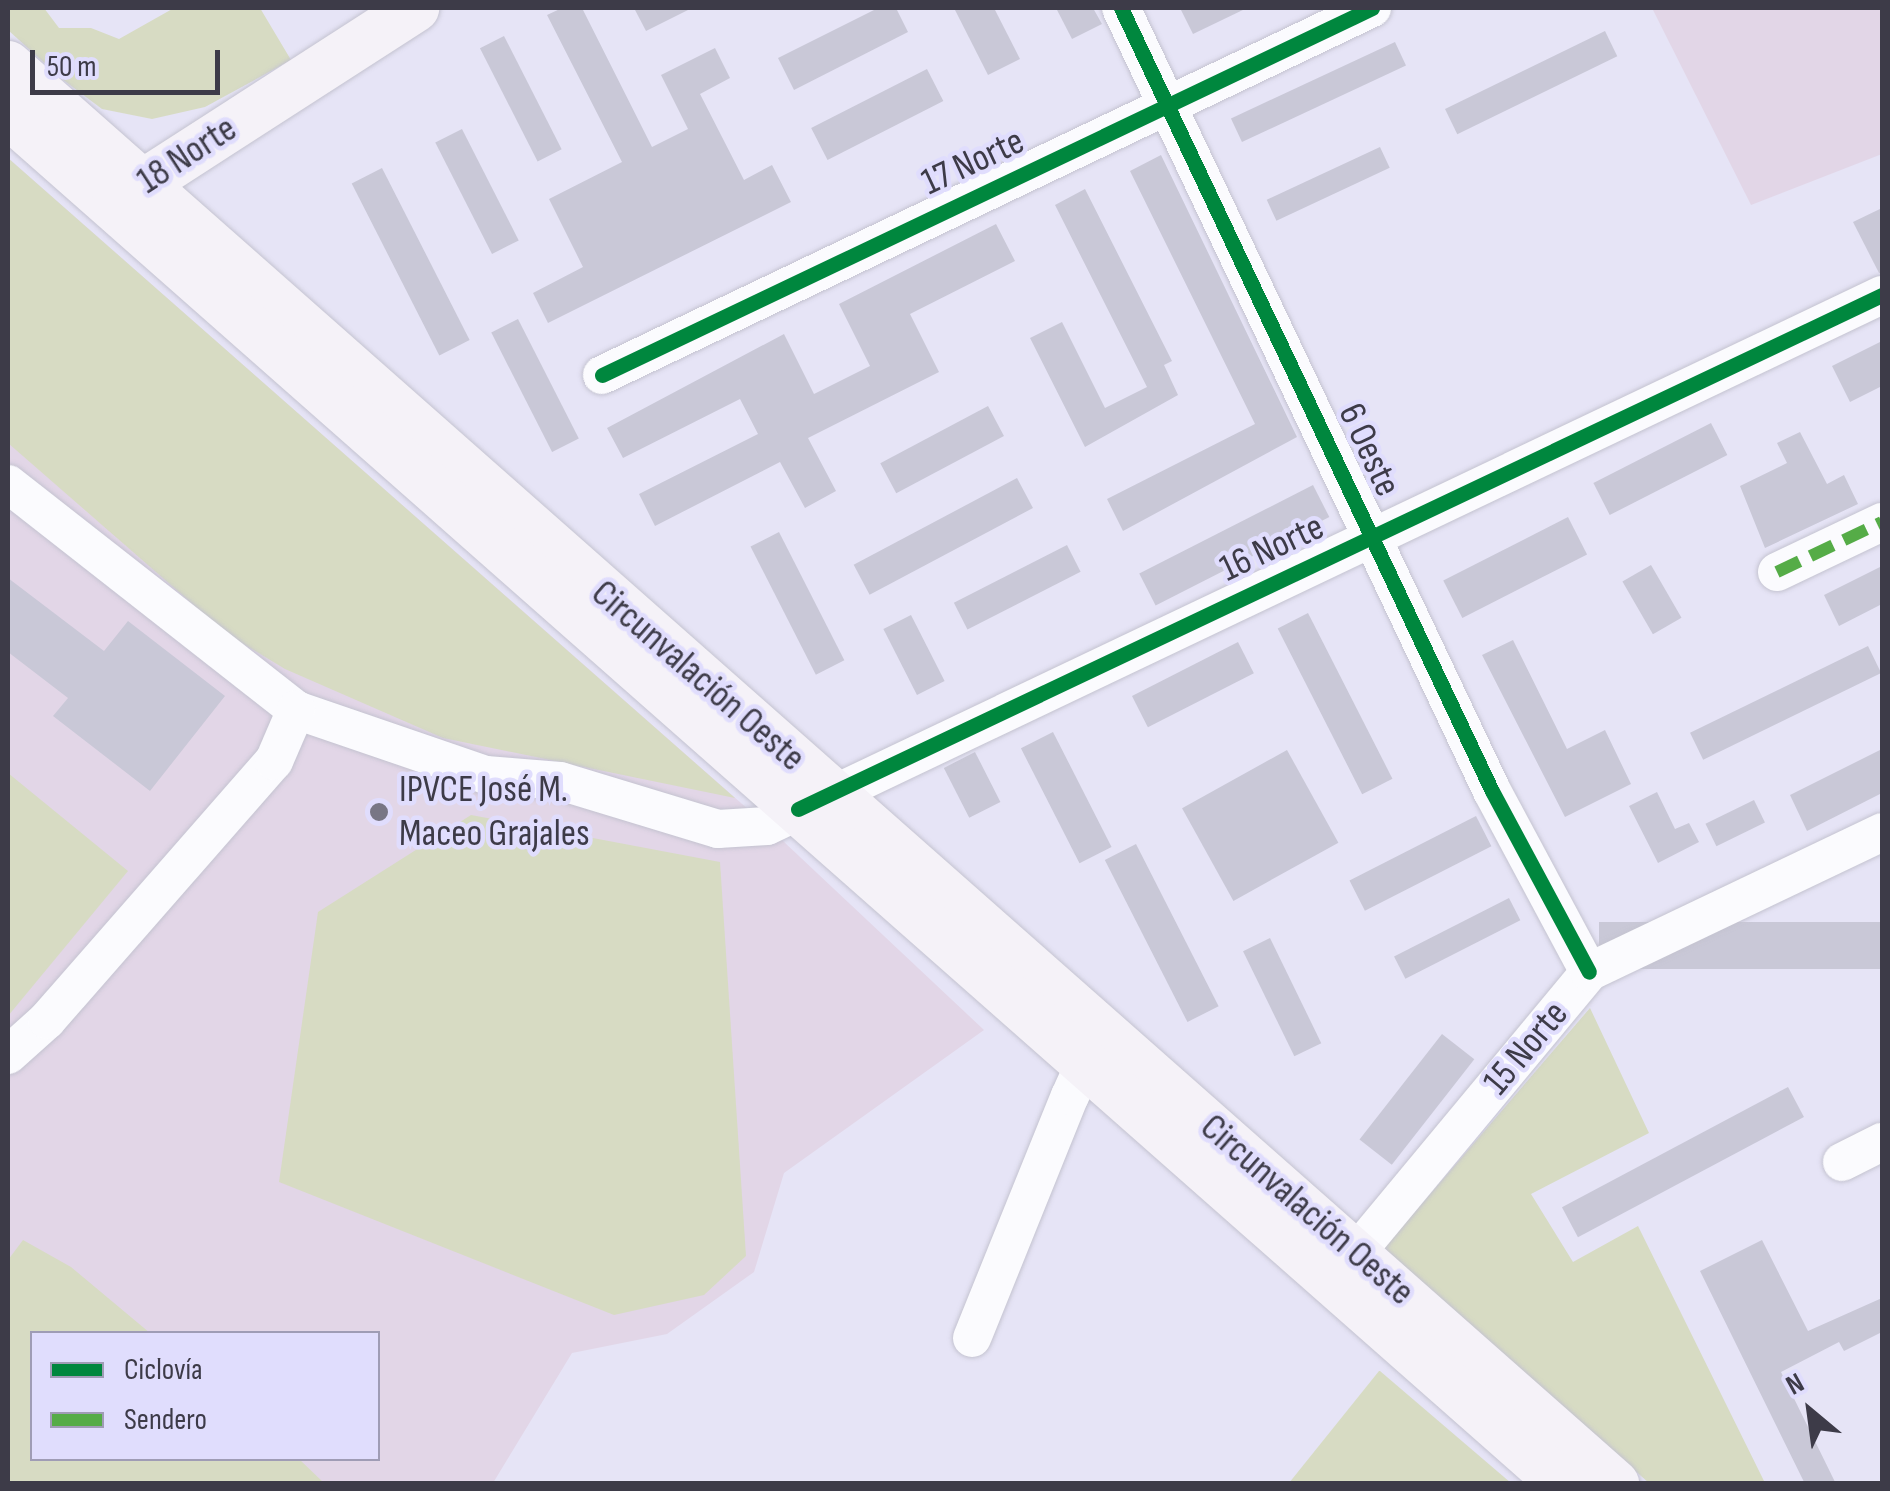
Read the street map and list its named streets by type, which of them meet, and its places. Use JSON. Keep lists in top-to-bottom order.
{
  "streets": {
    "main road": ["18 Norte", "Circunvalación Oeste"],
    "street": [
      "17 Norte",
      "6 Oeste",
      "16 Norte",
      "15 Norte"
    ]
  },
  "crossings": [
    ["18 Norte", "Circunvalación Oeste"],
    ["17 Norte", "6 Oeste"],
    ["6 Oeste", "16 Norte"],
    ["6 Oeste", "15 Norte"],
    ["16 Norte", "Circunvalación Oeste"],
    ["Circunvalación Oeste", "15 Norte"]
  ],
  "places": ["IPVCE José M. Maceo Grajales"],
  "legend": ["Ciclovía", "Sendero"],
  "scale_bar": "50 m",
  "north": "top left"
}
